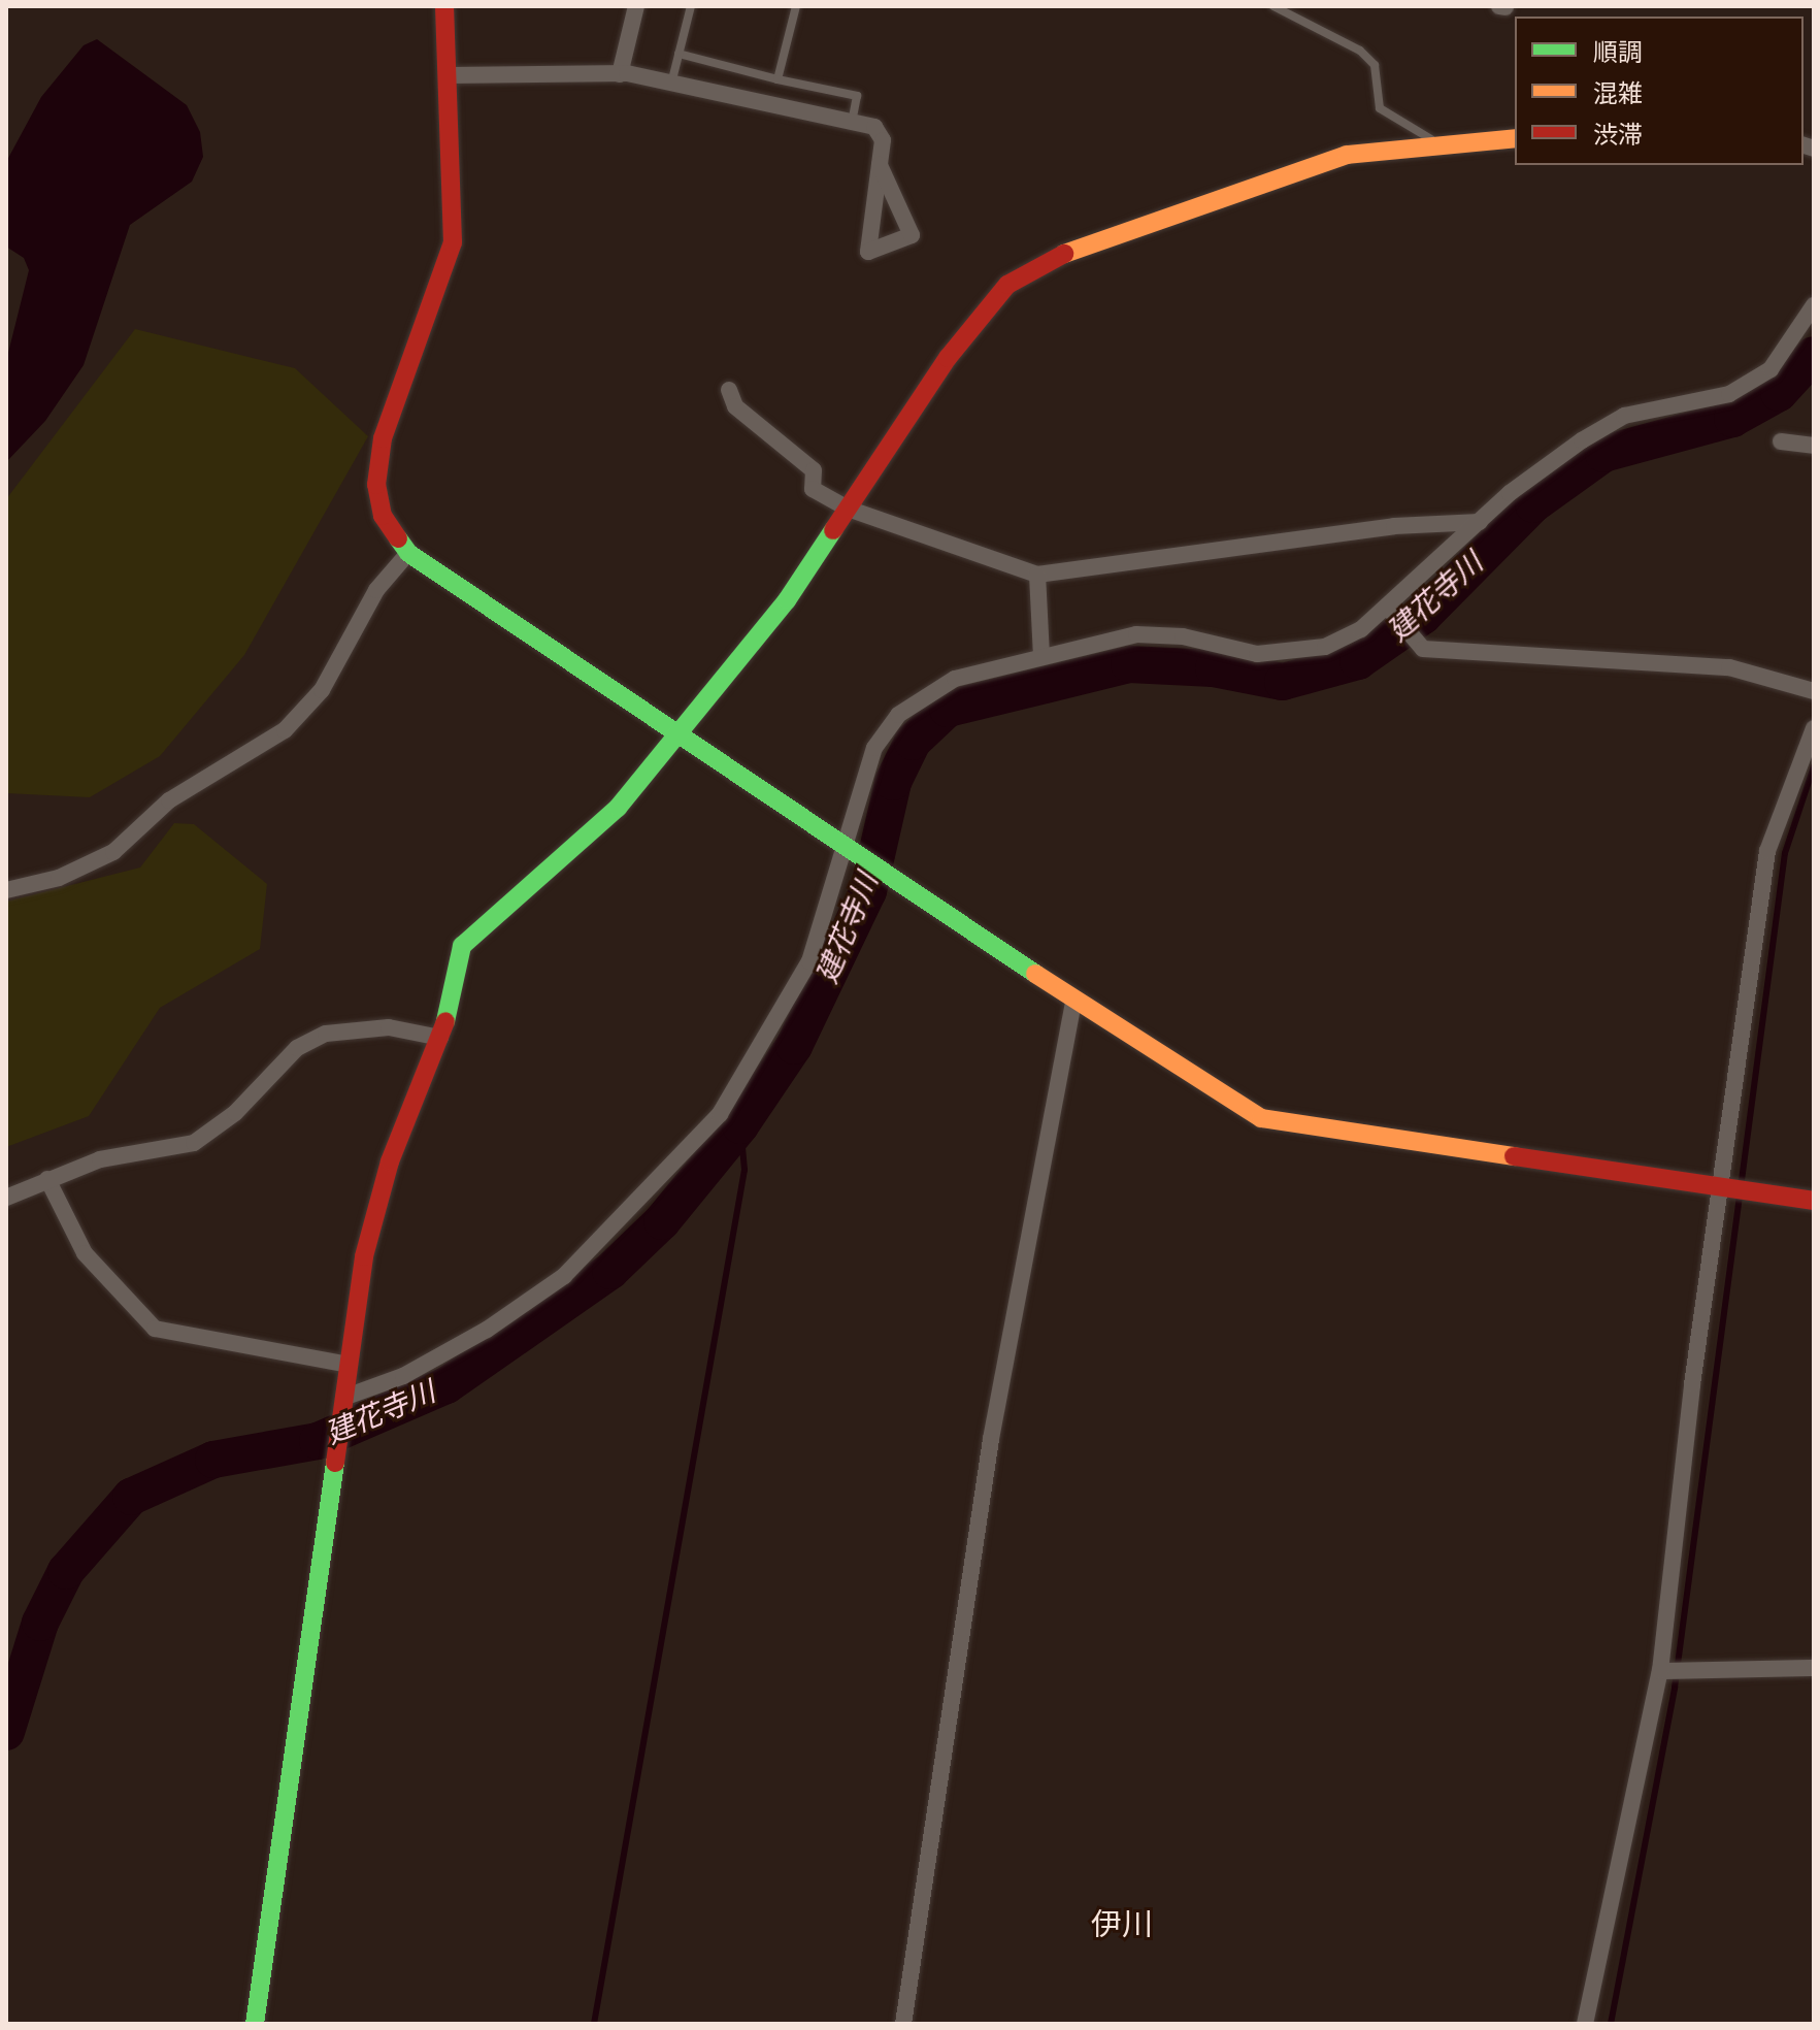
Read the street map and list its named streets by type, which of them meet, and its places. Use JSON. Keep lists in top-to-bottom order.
{
  "districts": ["伊川"],
  "water": ["建花寺川"],
  "legend": ["順調", "混雑", "渋滞"]
}
